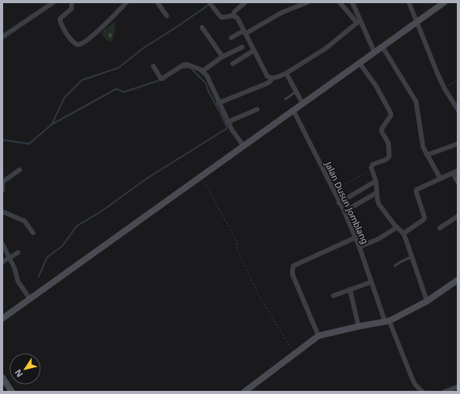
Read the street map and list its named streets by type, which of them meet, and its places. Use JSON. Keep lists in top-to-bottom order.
{
  "streets": {
    "street": ["Jalan Dusun Jomblang"]
  },
  "north": "bottom left"
}
